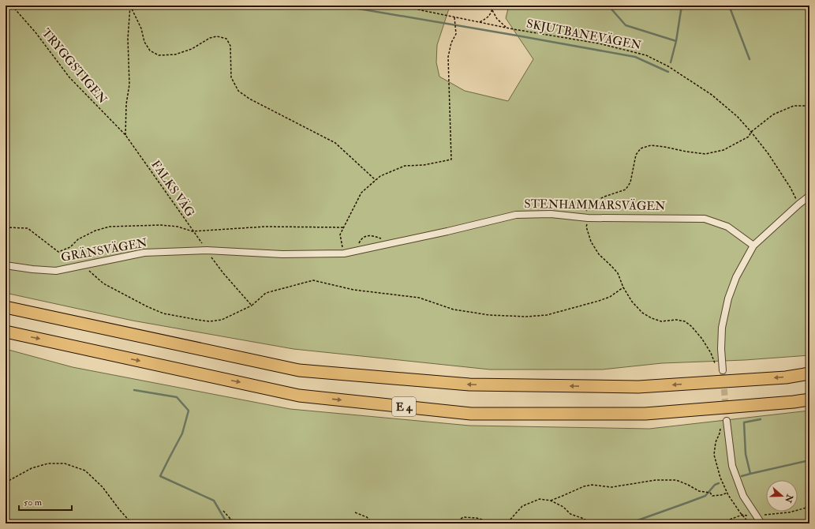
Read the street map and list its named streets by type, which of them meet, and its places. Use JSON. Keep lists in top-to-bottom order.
{
  "streets": {
    "highway": ["E 4"],
    "street": ["STENHAMMARSVÄGEN", "GRÄNSVÄGEN"],
    "path": ["SKJUTBANEVÄGEN", "TRYGGSTIGEN", "FALKS VÄG"]
  },
  "crossings": [
    ["TRYGGSTIGEN", "FALKS VÄG"],
    ["FALKS VÄG", "STENHAMMARSVÄGEN"],
    ["FALKS VÄG", "GRÄNSVÄGEN"],
    ["STENHAMMARSVÄGEN", "GRÄNSVÄGEN"]
  ],
  "scale_bar": "50 m",
  "north": "right"
}
